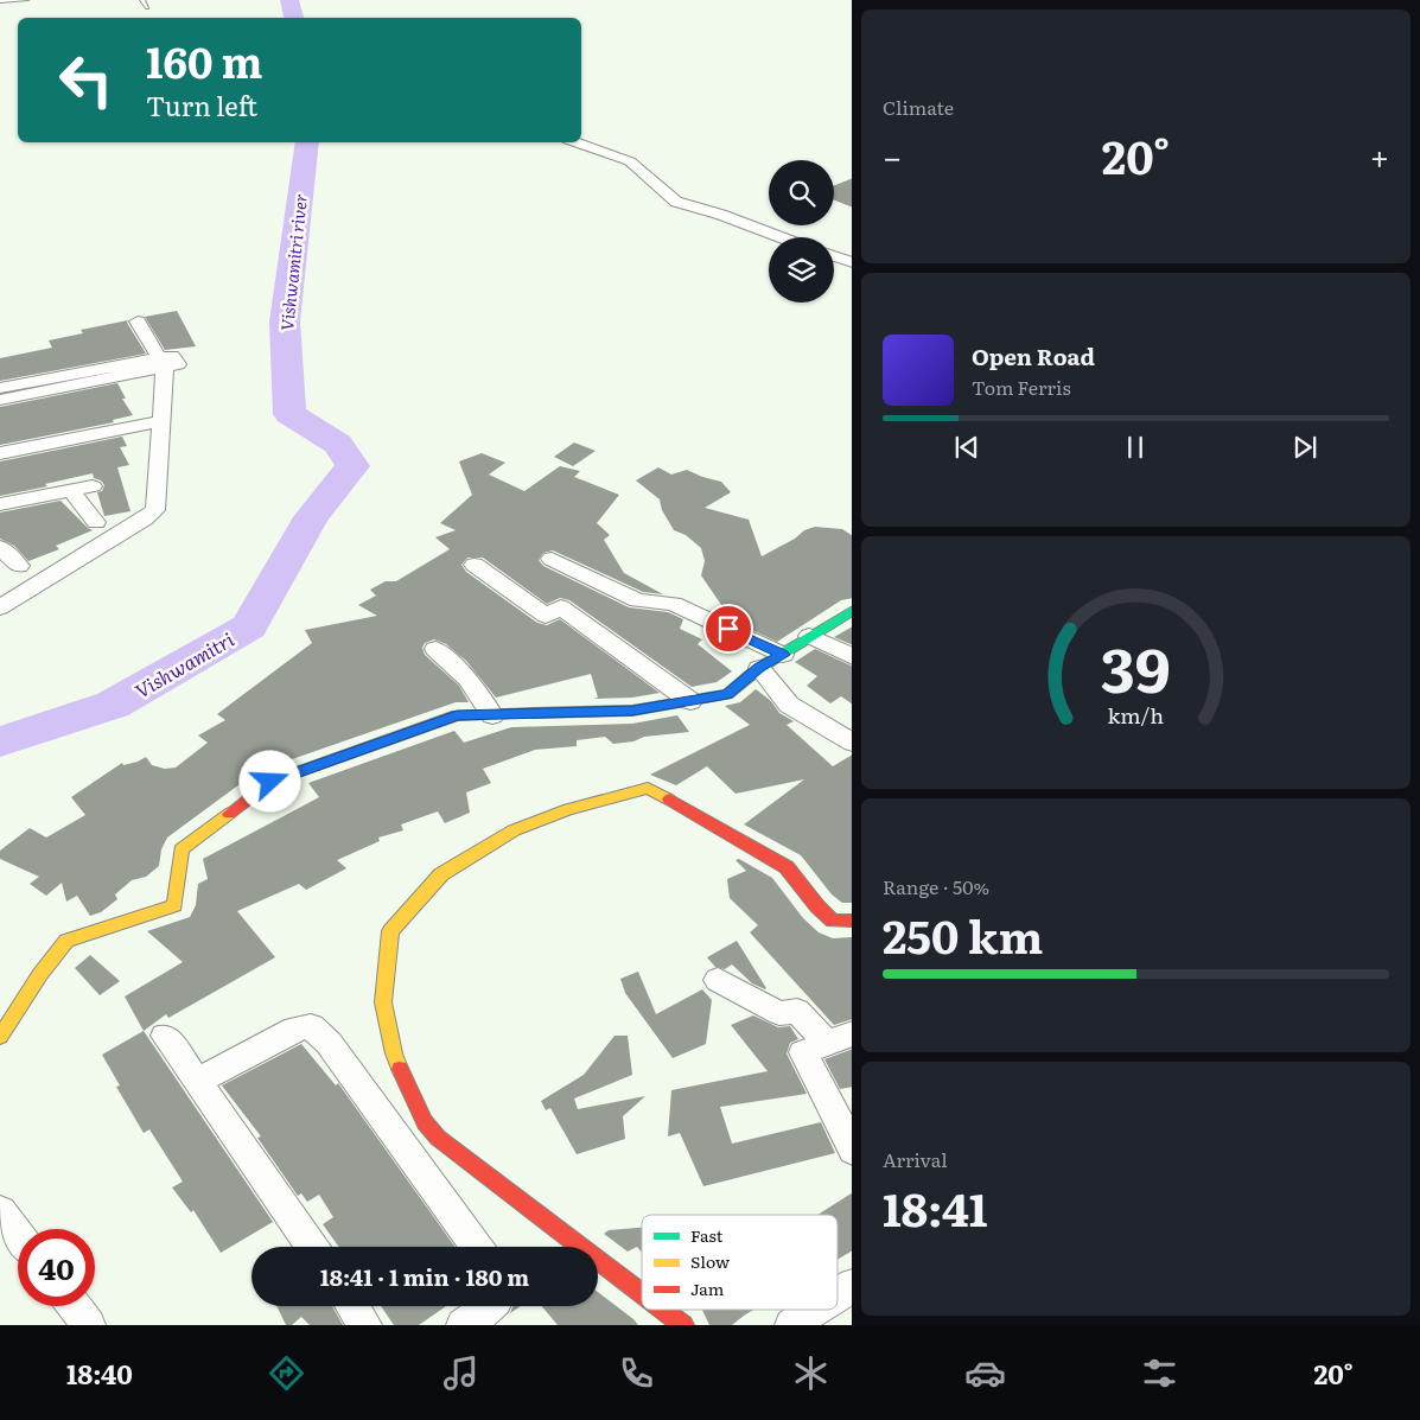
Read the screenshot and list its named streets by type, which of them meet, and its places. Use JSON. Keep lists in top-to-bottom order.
{
  "water": ["Vishwamitri river", "Vishwamitri"],
  "legend": ["Fast", "Slow", "Jam"],
  "page": {
    "tile": [
      "Climate",
      ["Range · 50%", "250 km"],
      ["Arrival", "18:41"]
    ],
    "turn": ["160 m", "Turn left"],
    "heat": ["−", "20°", "+"],
    "song": ["Open Road", "Tom Ferris"],
    "limit": "40",
    "trip": "18:41 · 1 min · 180 m",
    "tabs": ["18:40", "20°"],
    "gauge": ["39", "km/h"]
  }
}
